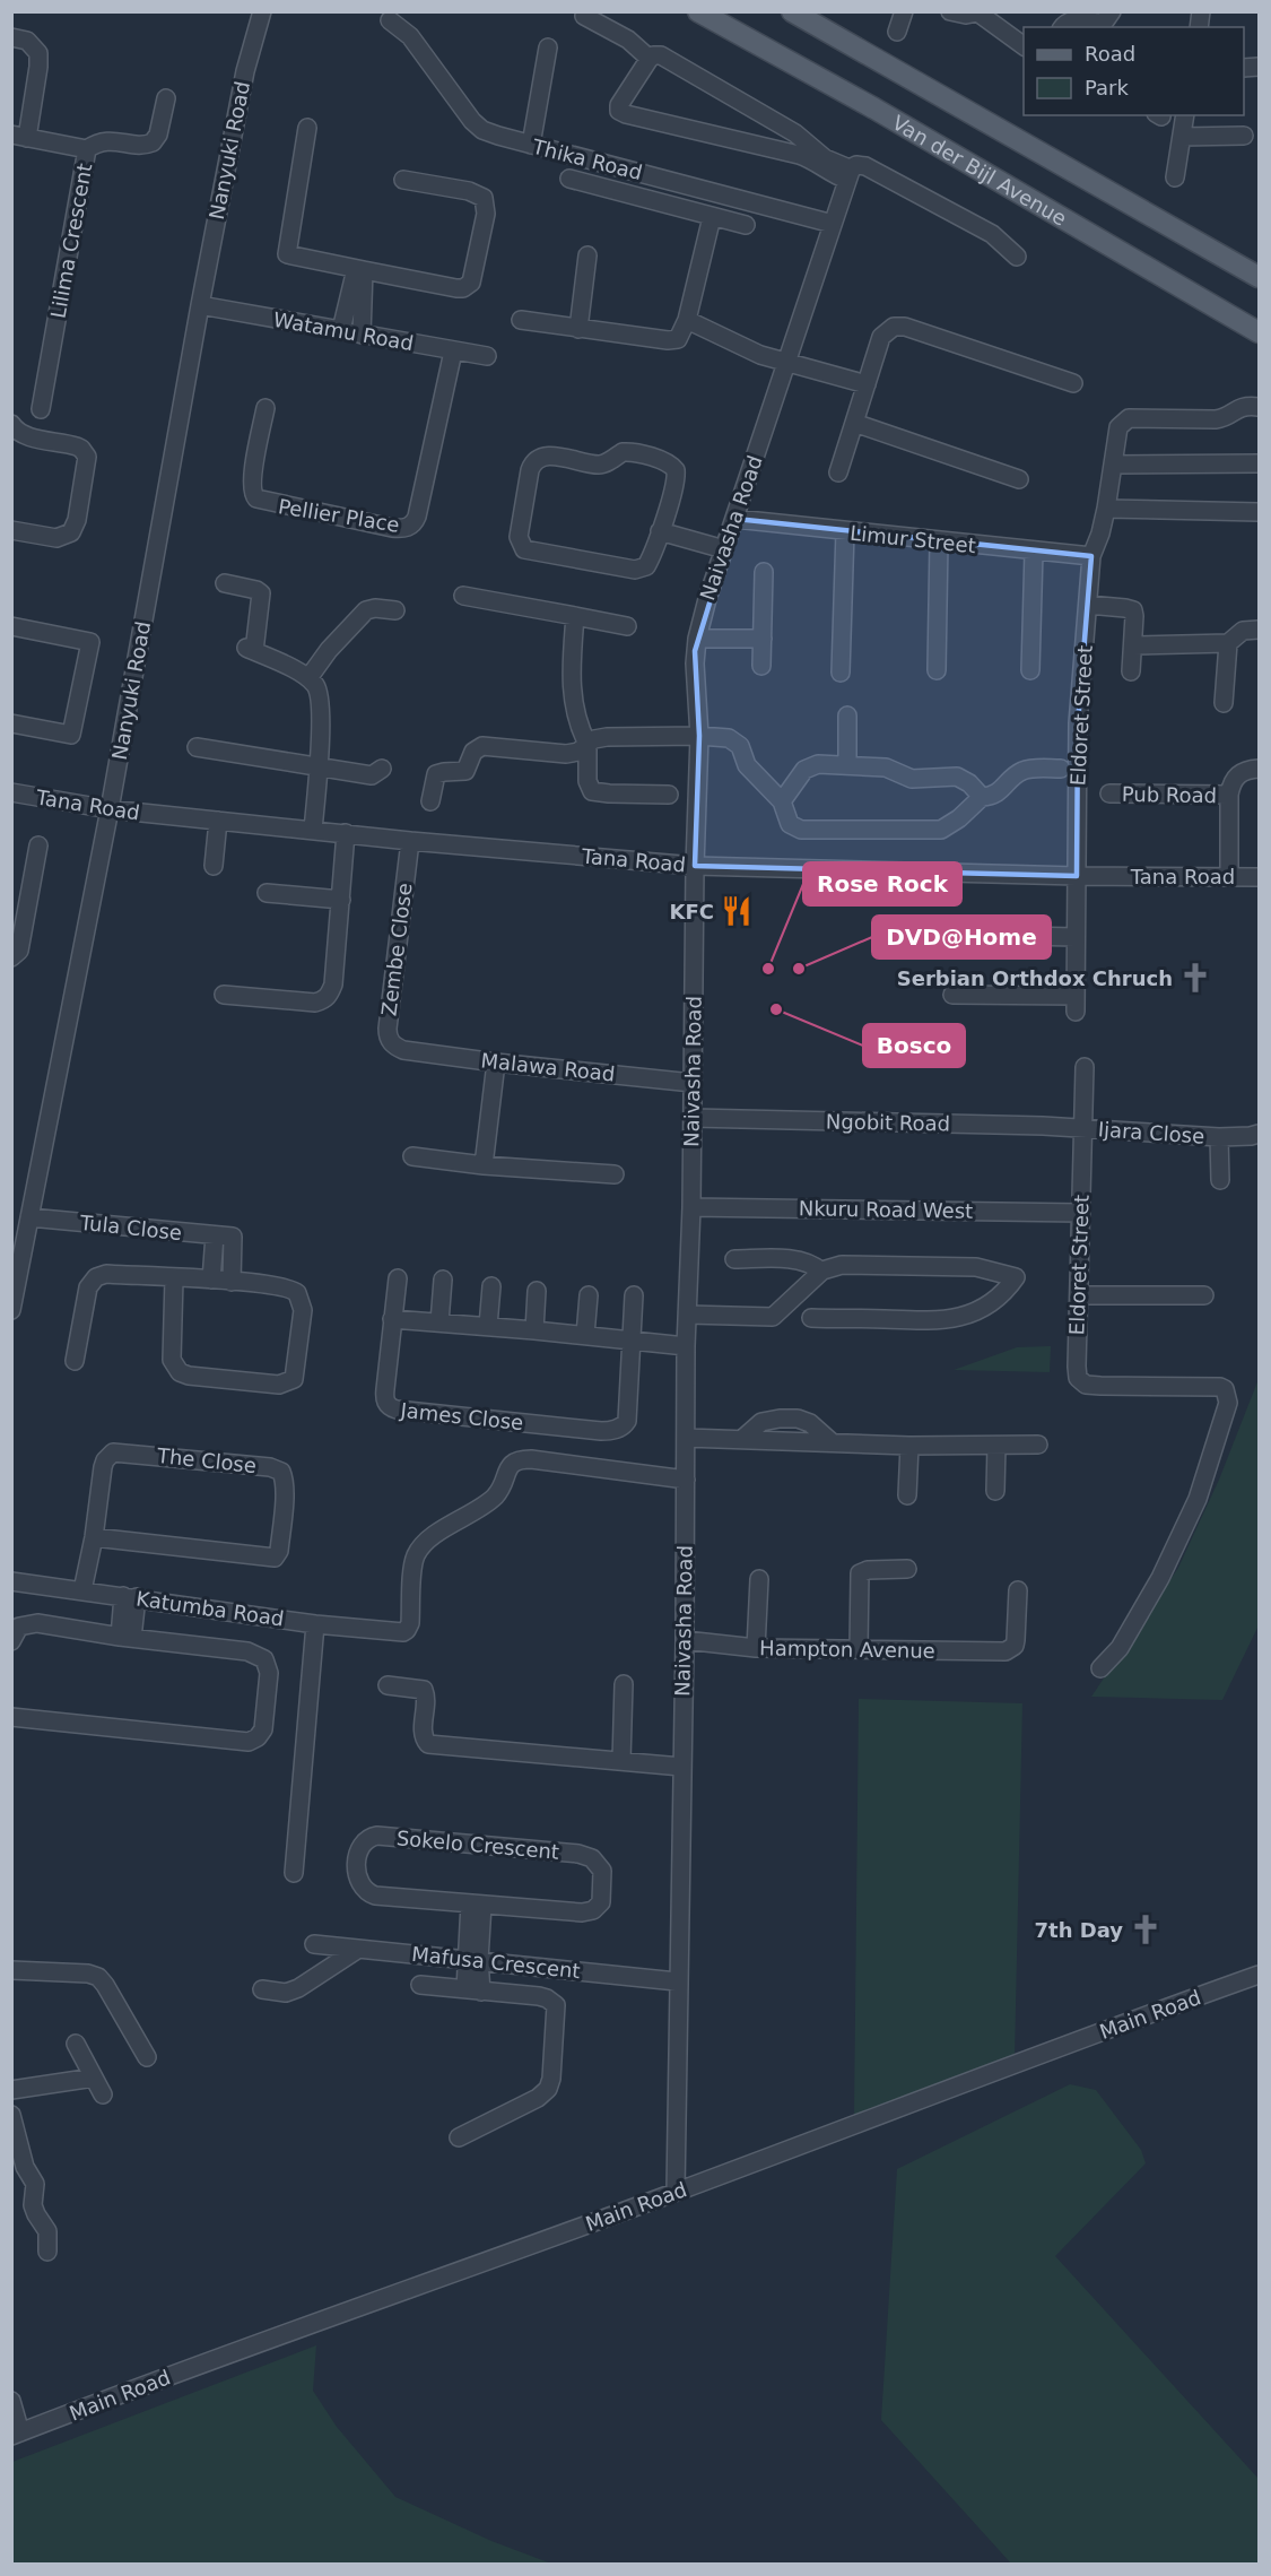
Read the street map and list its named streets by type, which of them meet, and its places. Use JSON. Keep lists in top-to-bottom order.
{
  "streets": {
    "main road": ["Van der Bijl Avenue"],
    "street": [
      "Nanyuki Road",
      "Thika Road",
      "Lilima Crescent",
      "Watamu Road",
      "Pellier Place",
      "Naivasha Road",
      "Limur Street",
      "Eldoret Street",
      "Pub Road",
      "Tana Road",
      "Zembe Close",
      "Malawa Road",
      "Ngobit Road",
      "Ijara Close",
      "Nkuru Road West",
      "Tula Close",
      "James Close",
      "The Close",
      "Katumba Road",
      "Hampton Avenue",
      "Sokelo Crescent",
      "Mafusa Crescent",
      "Main Road"
    ]
  },
  "crossings": [
    ["Nanyuki Road", "Watamu Road"],
    ["Nanyuki Road", "Tana Road"],
    ["Nanyuki Road", "Tula Close"],
    ["Thika Road", "Naivasha Road"],
    ["Watamu Road", "Pellier Place"],
    ["Naivasha Road", "Limur Street"],
    ["Naivasha Road", "Tana Road"],
    ["Naivasha Road", "Malawa Road"],
    ["Naivasha Road", "Ngobit Road"],
    ["Naivasha Road", "Nkuru Road West"],
    ["Naivasha Road", "James Close"],
    ["Naivasha Road", "Hampton Avenue"],
    ["Naivasha Road", "Mafusa Crescent"],
    ["Naivasha Road", "Main Road"],
    ["Limur Street", "Eldoret Street"],
    ["Eldoret Street", "Tana Road"],
    ["Eldoret Street", "Ngobit Road"],
    ["Eldoret Street", "Ijara Close"],
    ["Eldoret Street", "Nkuru Road West"],
    ["Tana Road", "Zembe Close"],
    ["Zembe Close", "Malawa Road"],
    ["Ngobit Road", "Ijara Close"],
    ["James Close", "Katumba Road"],
    ["The Close", "Katumba Road"]
  ],
  "places": {
    "restaurant": ["KFC"],
    "other": ["Rose Rock", "DVD@Home", "Bosco"],
    "church": ["Serbian Orthdox Chruch", "7th Day"]
  },
  "legend": ["Road", "Park"]
}
